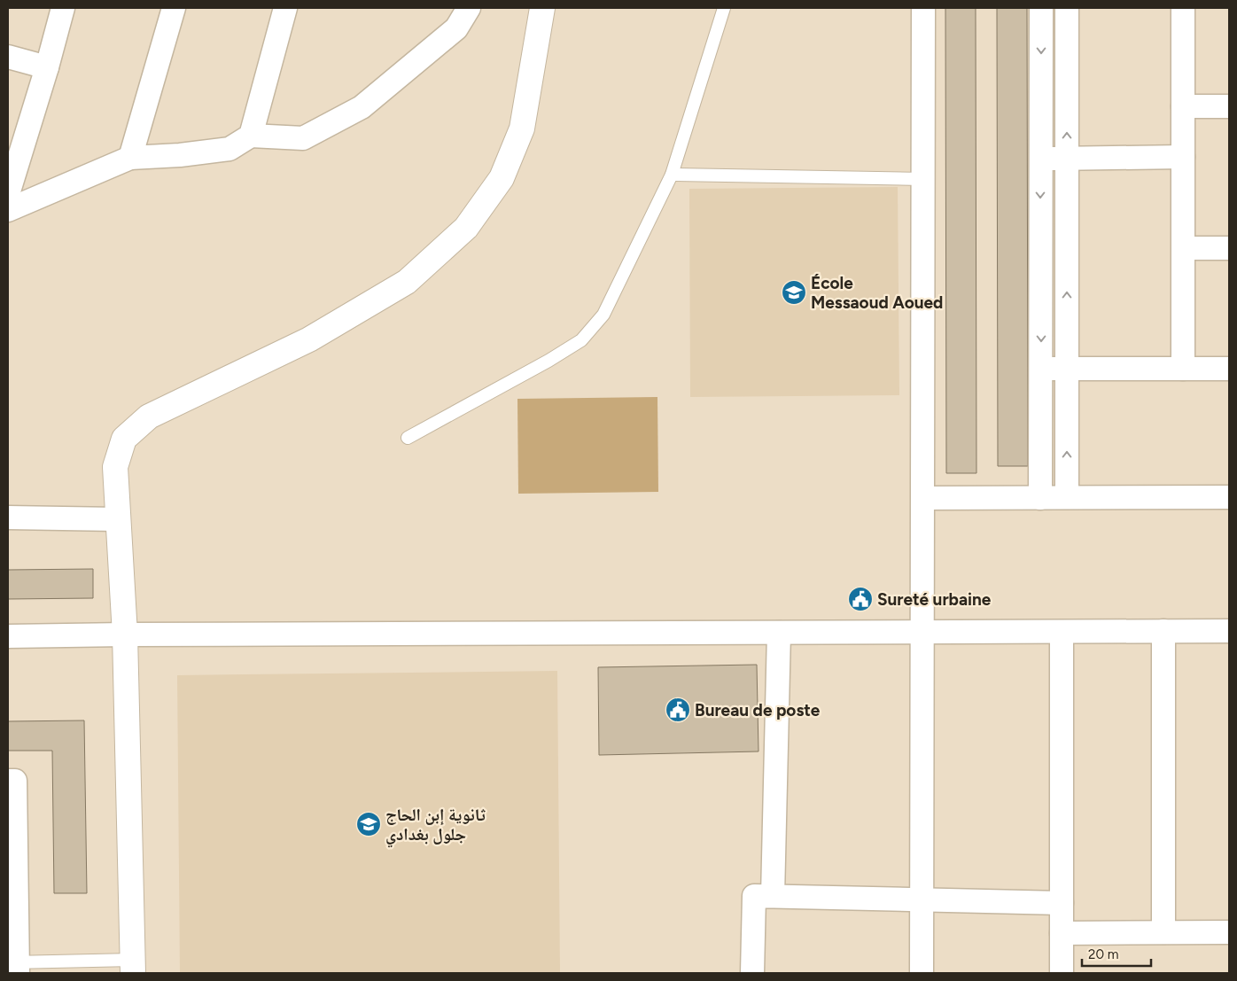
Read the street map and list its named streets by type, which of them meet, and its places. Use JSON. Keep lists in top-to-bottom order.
{
  "places": {
    "school or university": ["École Messaoud Aoued", "ثانوية إبن الحاج جلول بغدادي"],
    "public building": ["Sureté urbaine", "Bureau de poste"]
  },
  "scale_bar": "20 m"
}
